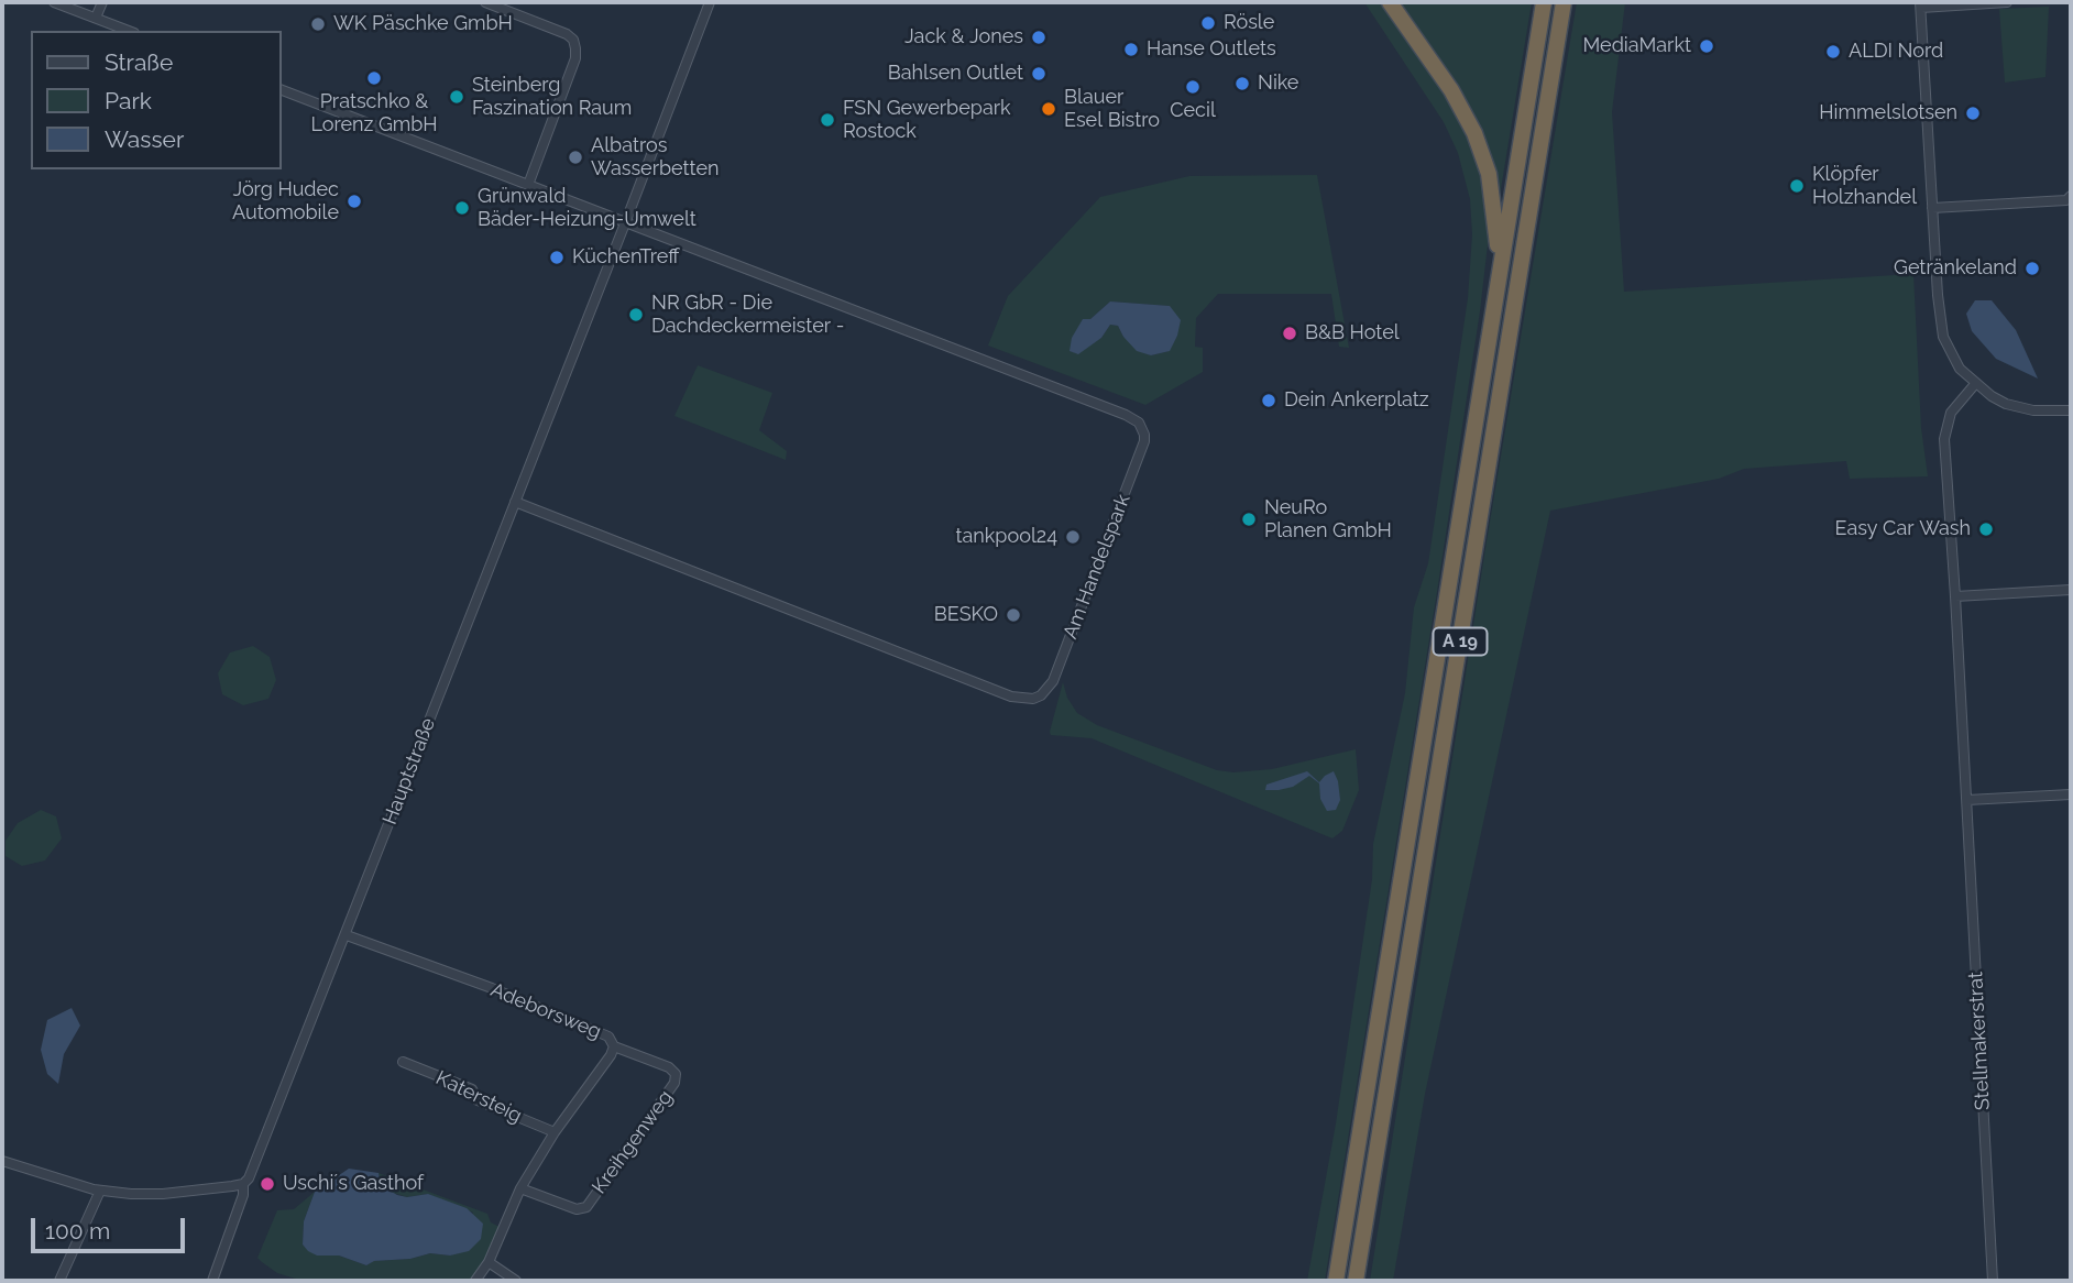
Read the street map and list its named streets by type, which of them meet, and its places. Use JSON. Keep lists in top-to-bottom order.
{
  "streets": {
    "highway": ["A 19"],
    "street": [
      "Am Handelspark",
      "Hauptstraße",
      "Adeborsweg",
      "Stellmakerstrat",
      "Katersteig",
      "Kreihgenweg"
    ]
  },
  "crossings": [
    ["Am Handelspark", "Hauptstraße"],
    ["Hauptstraße", "Adeborsweg"],
    ["Adeborsweg", "Katersteig"],
    ["Adeborsweg", "Kreihgenweg"]
  ],
  "places": [
    "Rösle",
    "WK Päschke GmbH",
    "Jack & Jones",
    "MediaMarkt",
    "Hanse Outlets",
    "ALDI Nord",
    "Bahlsen Outlet",
    "Pratschko & Lorenz GmbH",
    "Nike",
    "Cecil",
    "Steinberg Faszination Raum",
    "Blauer Esel Bistro",
    "Himmelslotsen",
    "FSN Gewerbepark Rostock",
    "Albatros Wasserbetten",
    "Klöpfer Holzhandel",
    "Jörg Hudec Automobile",
    "Grünwald Bäder-Heizung-Umwelt",
    "KüchenTreff",
    "Getränkeland",
    "NR GbR - Die Dachdeckermeister -",
    "B&B Hotel",
    "Dein Ankerplatz",
    "NeuRo Planen GmbH",
    "Easy Car Wash",
    "tankpool24",
    "BESKO",
    "Uschi´s Gasthof"
  ],
  "legend": ["Straße", "Park", "Wasser"],
  "scale_bar": "100 m"
}
